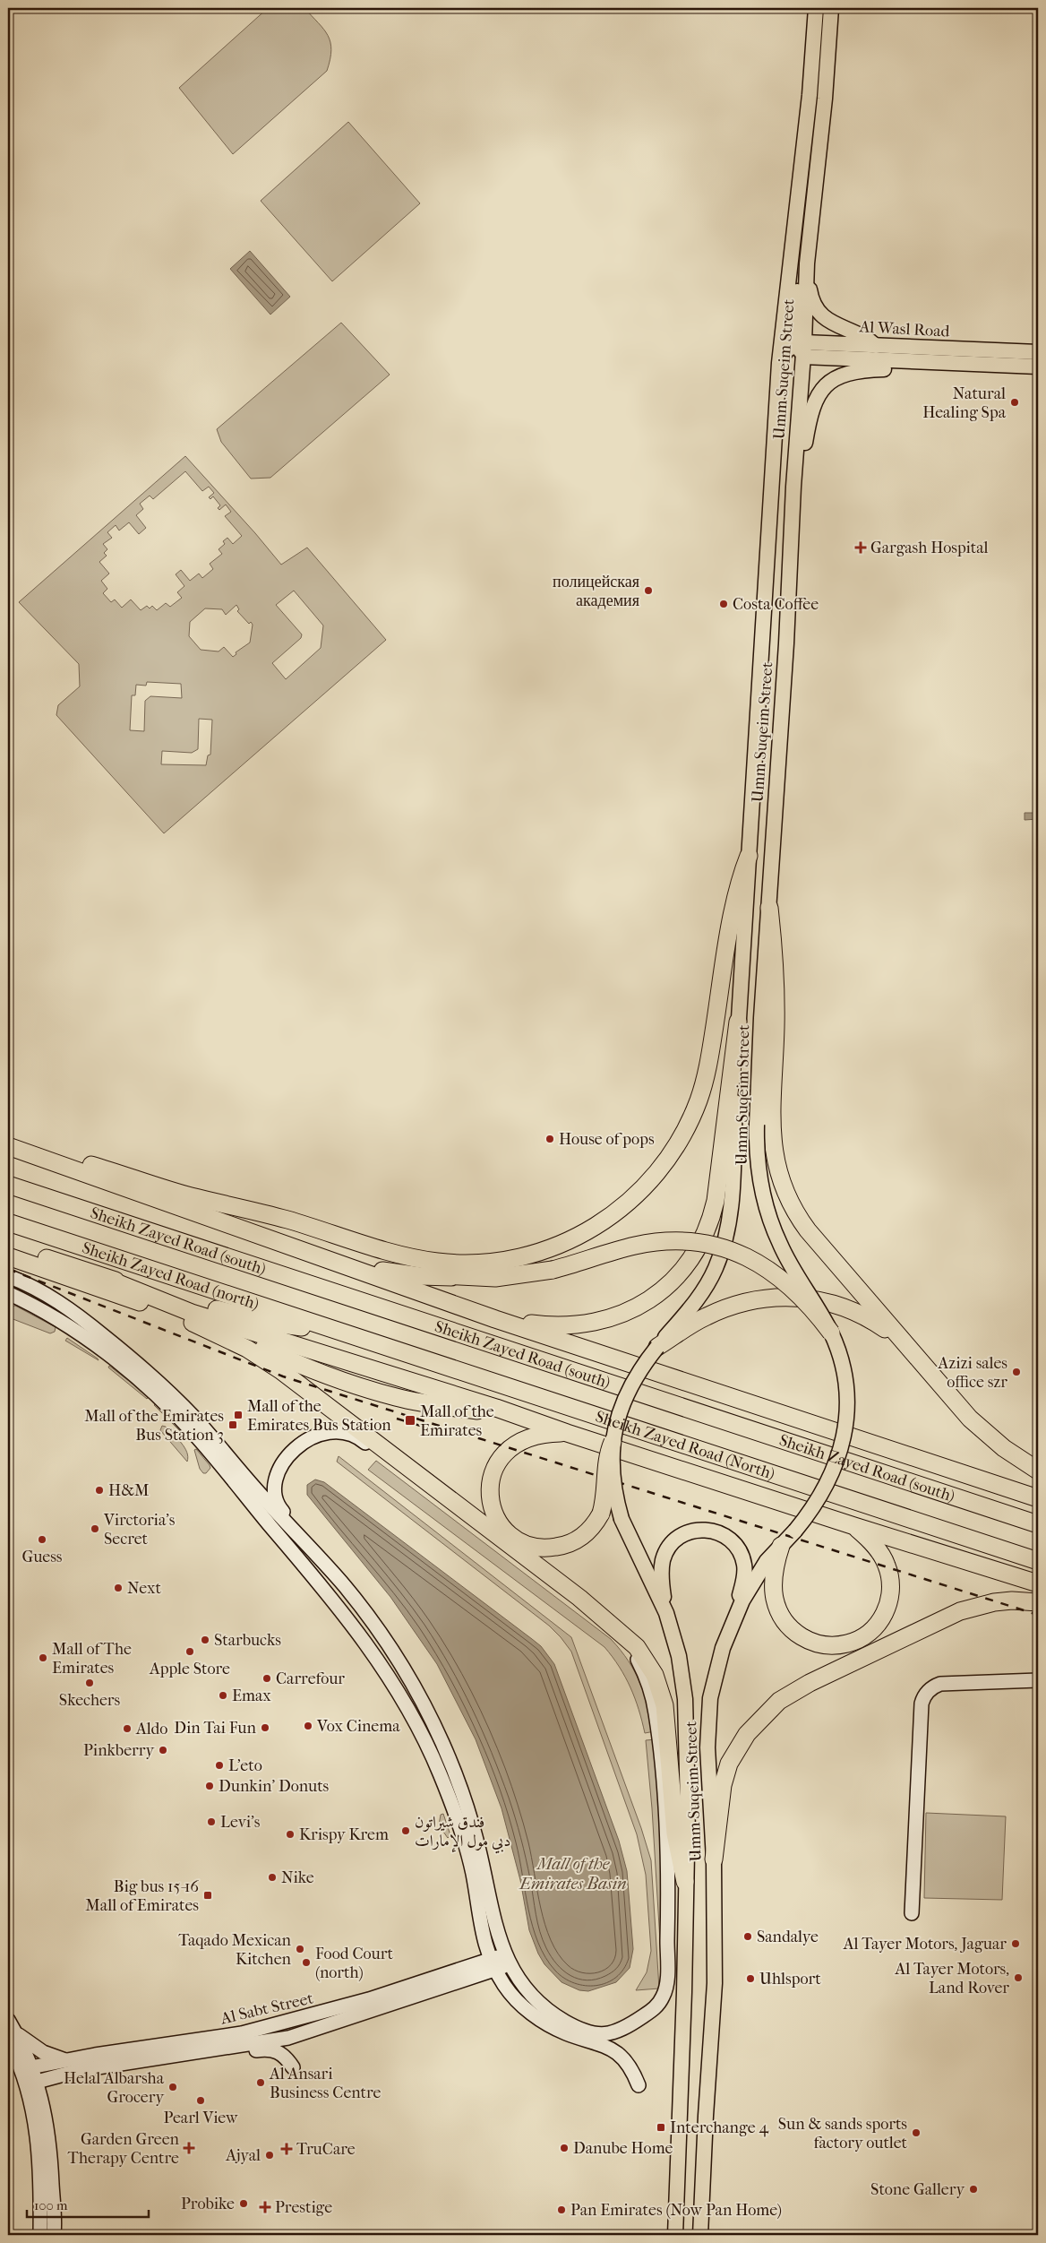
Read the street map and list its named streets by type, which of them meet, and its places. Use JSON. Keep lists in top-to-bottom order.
{
  "streets": {
    "highway": ["Sheikh Zayed Road (south)", "Sheikh Zayed Road (north)", "Sheikh Zayed Road (North)"],
    "main road": ["Al Wasl Road", "Umm Suqeim Street"],
    "street": ["Al Sabt Street"]
  },
  "crossings": [
    ["Al Wasl Road", "Umm Suqeim Street"],
    ["Sheikh Zayed Road (north)", "Sheikh Zayed Road (North)"]
  ],
  "water": ["Mall of the Emirates Basin"],
  "places": {
    "other": [
      "Natural Healing Spa",
      "полицейская академия",
      "Costa Coffee",
      "House of pops",
      "Azizi sales office szr",
      "H&M",
      "Virctoria's Secret",
      "Guess",
      "Next",
      "Starbucks",
      "Apple Store",
      "Mall of The Emirates",
      "Carrefour",
      "Skechers",
      "Emax",
      "Vox Cinema",
      "Din Tai Fun",
      "Aldo",
      "Pinkberry",
      "L’eto",
      "Dunkin' Donuts",
      "Levi's",
      "فندق شيراتون دبي مول الإمارات",
      "Krispy Krem",
      "Nike",
      "Sandalye",
      "Al Tayer Motors, Jaguar",
      "Taqado Mexican Kitchen",
      "Food Court (north)",
      "Al Tayer Motors, Land Rover",
      "Uhlsport",
      "Al Ansari Business Centre",
      "Helal Albarsha Grocery",
      "Pearl View",
      "Sun & sands sports factory outlet",
      "Danube Home",
      "Ajyal",
      "Stone Gallery",
      "Probike",
      "Pan Emirates (Now Pan Home)"
    ],
    "health": [
      "Gargash Hospital",
      "Garden Green Therapy Centre",
      "TruCare",
      "Prestige"
    ],
    "transit": [
      "Mall of the Emirates Bus Station",
      "Mall of the Emirates",
      "Mall of the Emirates Bus Station 3",
      "Big bus 15-16 Mall of Emirates",
      "Interchange 4"
    ]
  },
  "scale_bar": "100 m"
}
